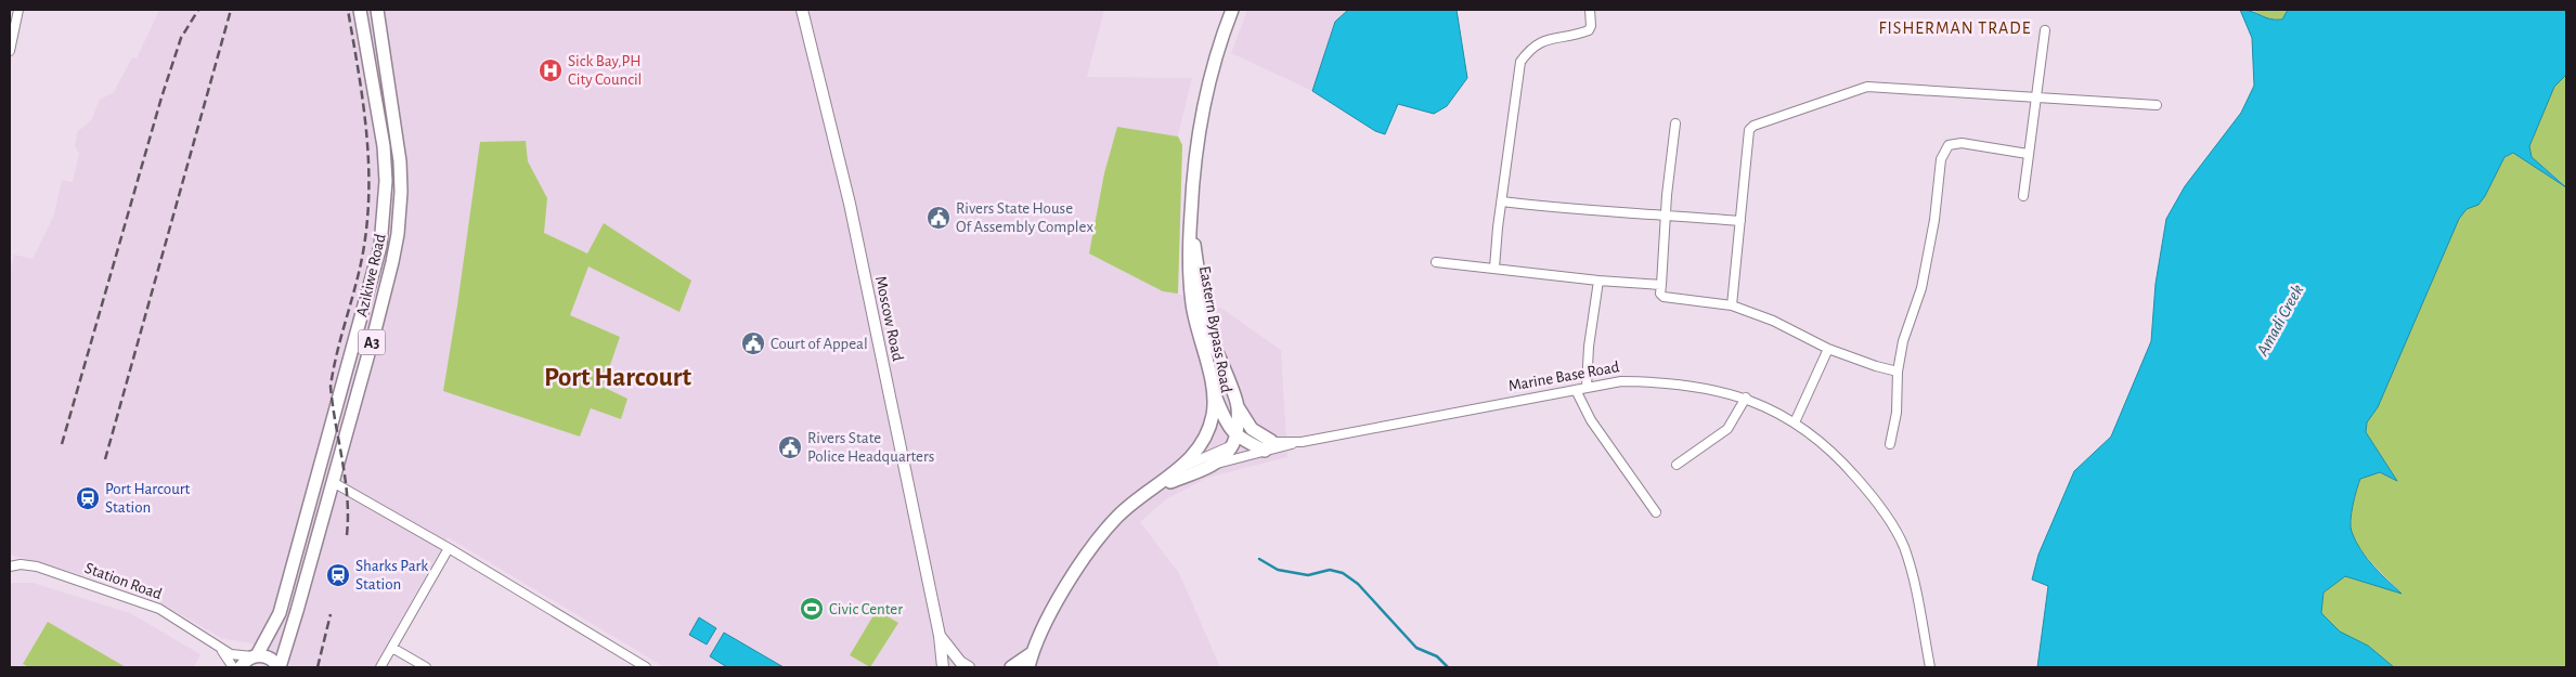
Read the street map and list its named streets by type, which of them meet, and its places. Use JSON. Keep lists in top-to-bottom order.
{
  "streets": {
    "main road": ["Azikiwe Road", "Eastern Bypass Road", "A3"],
    "street": ["Moscow Road", "Marine Base Road", "Station Road"]
  },
  "crossings": [
    ["Azikiwe Road", "A3"],
    ["Azikiwe Road", "Station Road"],
    ["A3", "Station Road"]
  ],
  "districts": ["FISHERMAN TRADE", "Port Harcourt"],
  "water": ["Amadi Creek"],
  "places": {
    "hospital": ["Sick Bay,PH City Council"],
    "public building": ["Rivers State House Of Assembly Complex", "Court of Appeal", "Rivers State Police Headquarters"],
    "station": ["Port Harcourt Station", "Sharks Park Station"],
    "sports": ["Civic Center"]
  }
}
